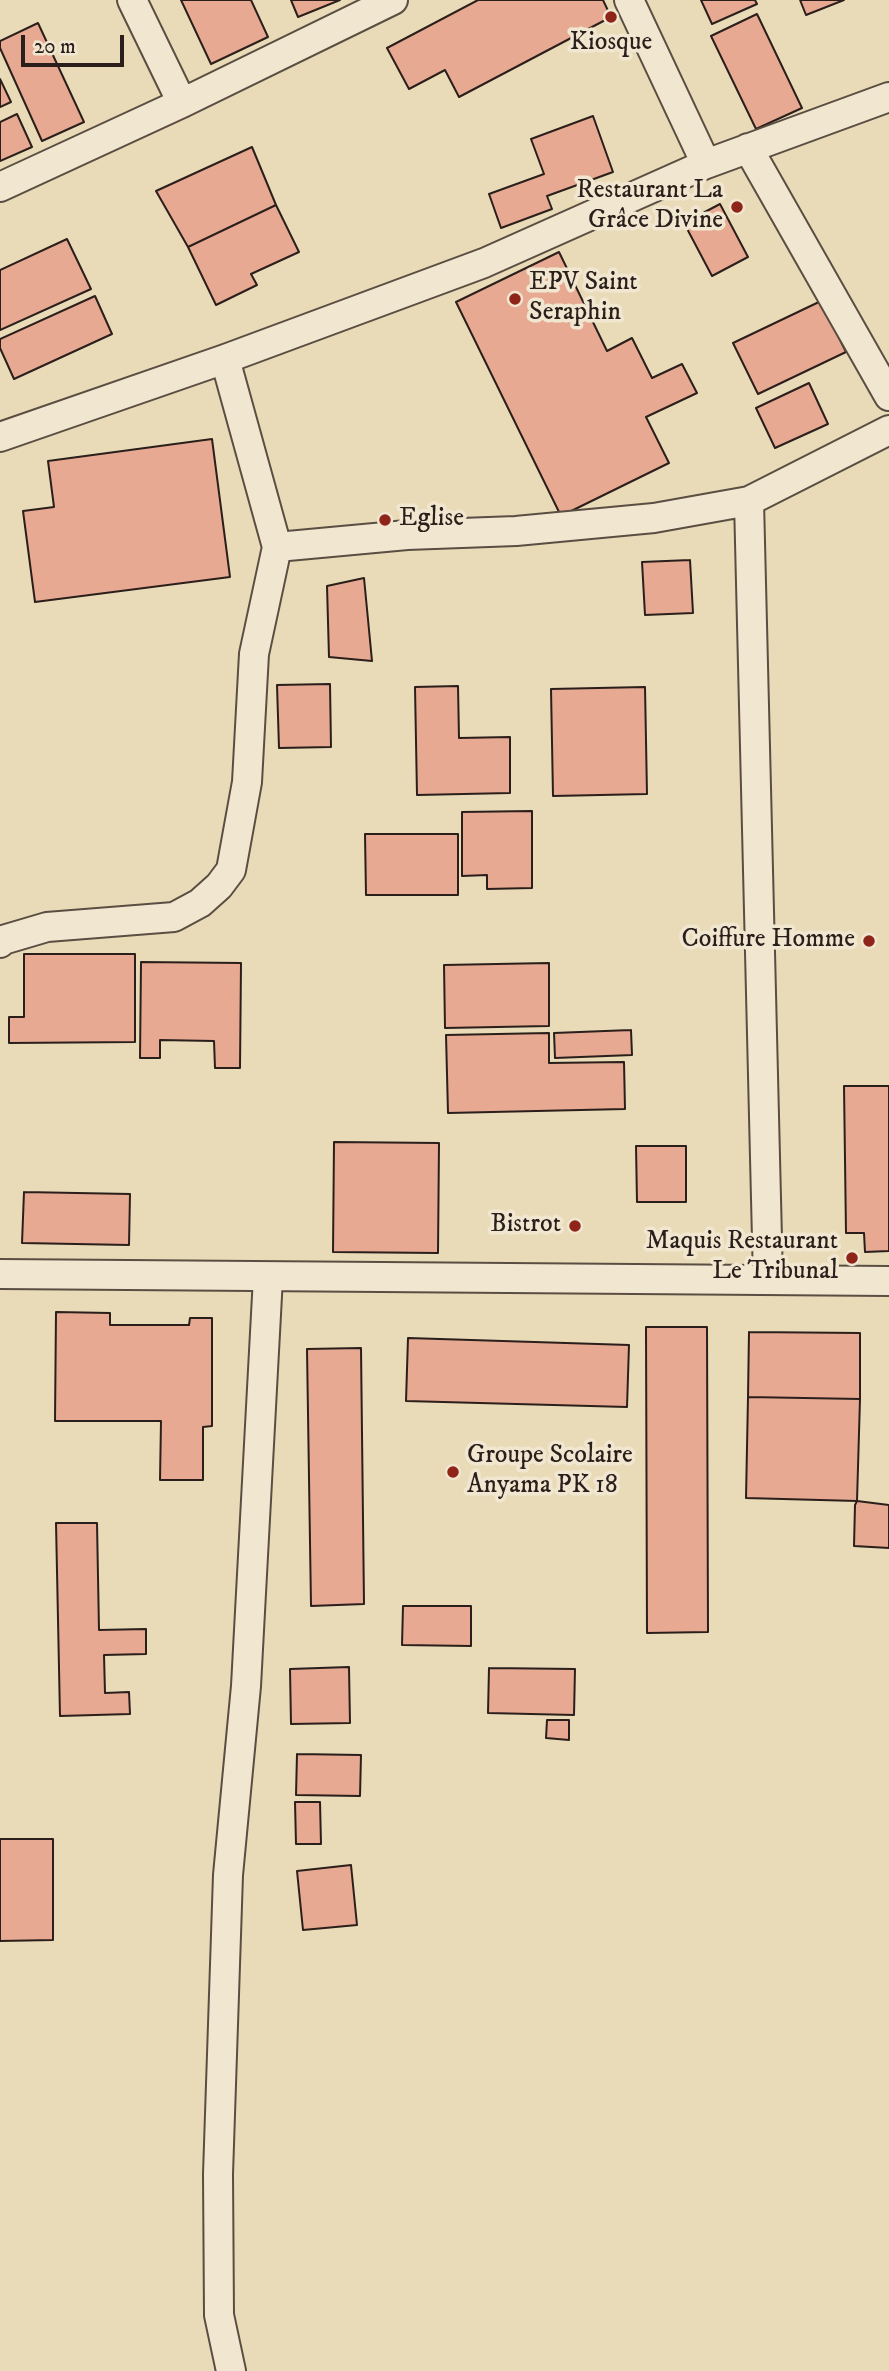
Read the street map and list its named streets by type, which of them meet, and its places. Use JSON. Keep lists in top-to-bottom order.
{
  "places": [
    "Kiosque",
    "Restaurant La Grâce Divine",
    "EPV Saint Seraphin",
    "Eglise",
    "Coiffure Homme",
    "Bistrot",
    "Maquis Restaurant Le Tribunal",
    "Groupe Scolaire Anyama PK 18"
  ],
  "scale_bar": "20 m"
}
